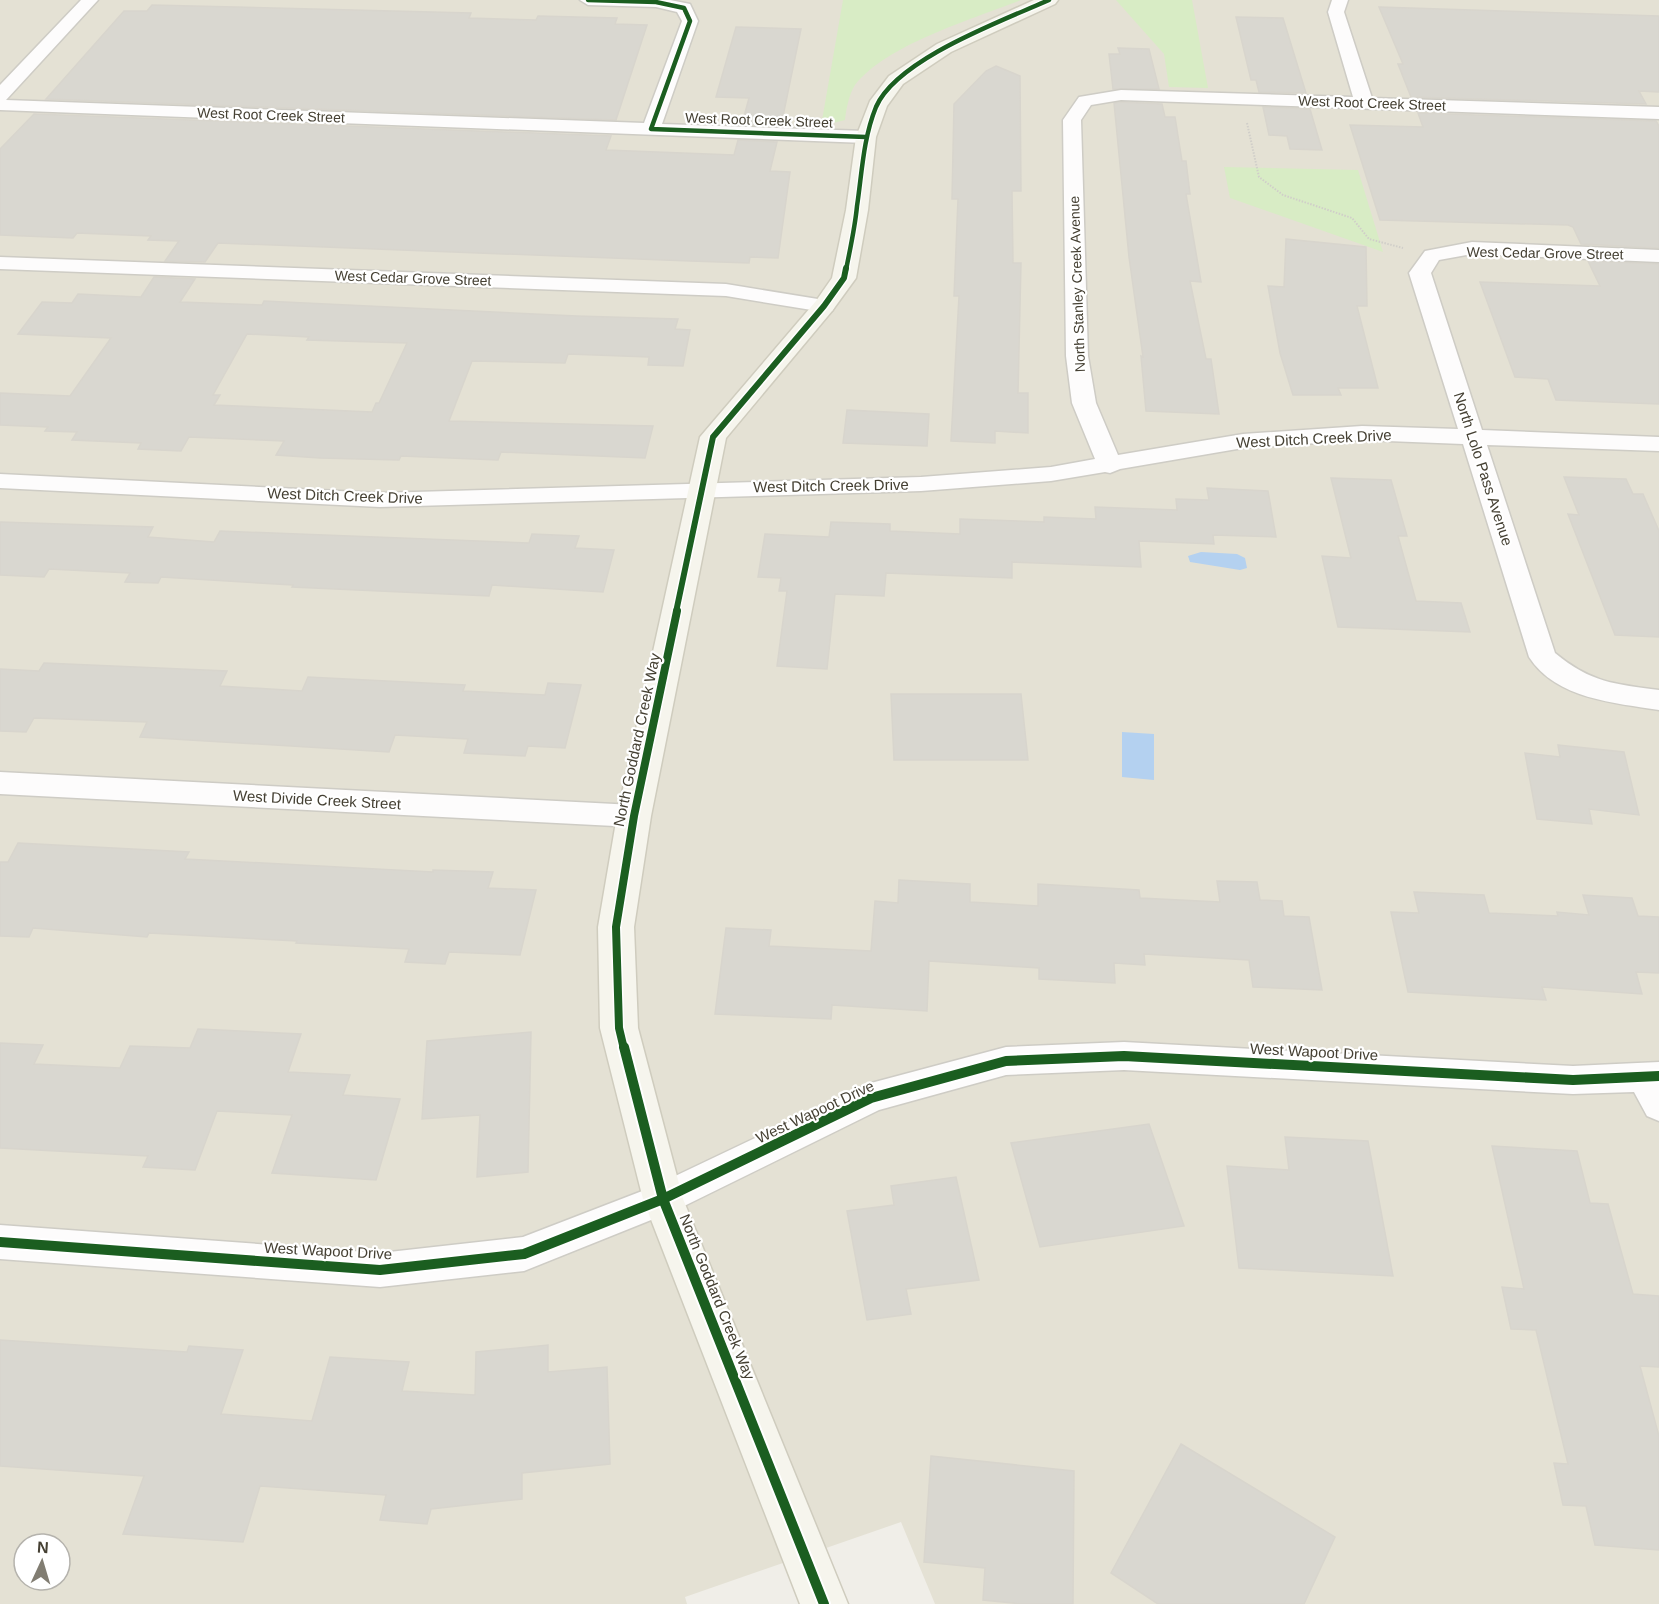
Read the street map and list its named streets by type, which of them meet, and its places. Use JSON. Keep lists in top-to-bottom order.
{
  "streets": {
    "street": [
      "West Root Creek Street",
      "West Cedar Grove Street",
      "North Stanley Creek Avenue",
      "West Ditch Creek Drive",
      "North Lolo Pass Avenue",
      "North Goddard Creek Way",
      "West Divide Creek Street",
      "West Wapoot Drive"
    ]
  },
  "crossings": [
    ["West Root Creek Street", "North Stanley Creek Avenue"],
    ["West Root Creek Street", "North Goddard Creek Way"],
    ["West Cedar Grove Street", "North Lolo Pass Avenue"],
    ["West Cedar Grove Street", "North Goddard Creek Way"],
    ["North Stanley Creek Avenue", "West Ditch Creek Drive"],
    ["West Ditch Creek Drive", "North Lolo Pass Avenue"],
    ["West Ditch Creek Drive", "North Goddard Creek Way"],
    ["North Goddard Creek Way", "West Divide Creek Street"],
    ["North Goddard Creek Way", "West Wapoot Drive"]
  ],
  "north": "top"
}
